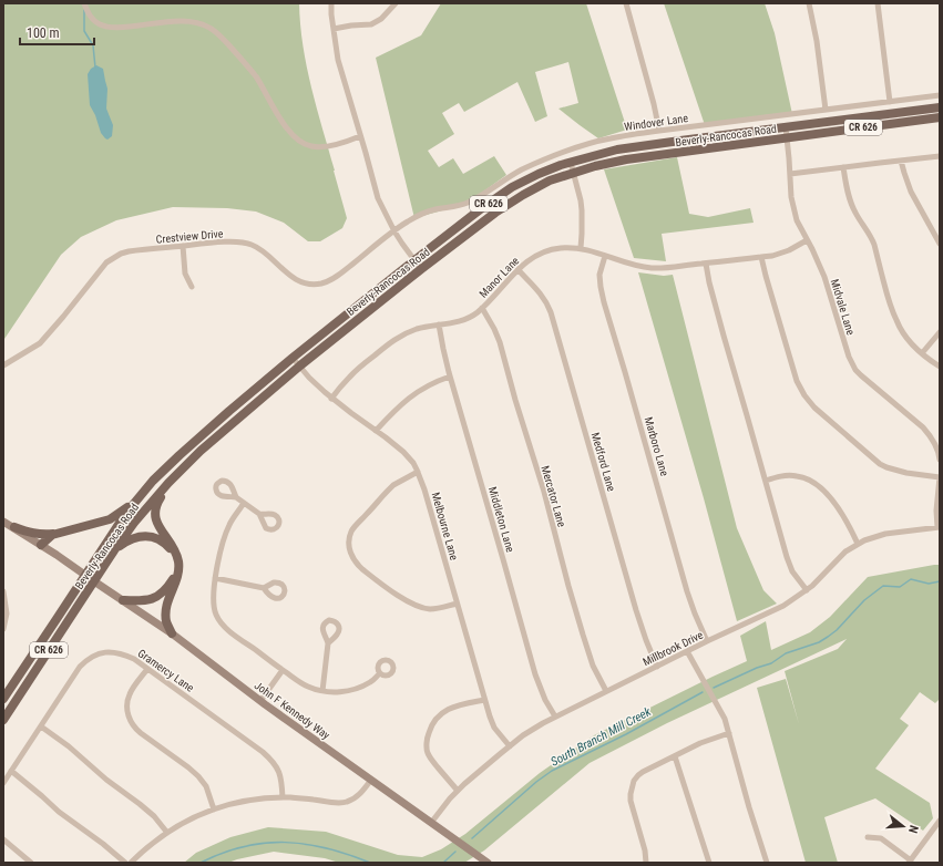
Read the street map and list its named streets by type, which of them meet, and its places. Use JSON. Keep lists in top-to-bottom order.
{
  "streets": {
    "main road": ["CR 626", "Beverly-Rancocas Road"],
    "street": [
      "Windover Lane",
      "Crestview Drive",
      "Manor Lane",
      "Midvale Lane",
      "Marboro Lane",
      "Medford Lane",
      "Mercator Lane",
      "Middleton Lane",
      "Melbourne Lane",
      "Millbrook Drive",
      "Gramercy Lane",
      "John F Kennedy Way"
    ]
  },
  "crossings": [
    ["Windover Lane", "Crestview Drive"],
    ["Beverly-Rancocas Road", "Midvale Lane"],
    ["Beverly-Rancocas Road", "Melbourne Lane"],
    ["Beverly-Rancocas Road", "John F Kennedy Way"],
    ["Manor Lane", "Midvale Lane"],
    ["Manor Lane", "Marboro Lane"],
    ["Manor Lane", "Medford Lane"],
    ["Manor Lane", "Mercator Lane"],
    ["Manor Lane", "Middleton Lane"],
    ["Manor Lane", "Melbourne Lane"],
    ["Marboro Lane", "Millbrook Drive"],
    ["Medford Lane", "Millbrook Drive"],
    ["Mercator Lane", "Millbrook Drive"],
    ["Middleton Lane", "Millbrook Drive"],
    ["Melbourne Lane", "Millbrook Drive"],
    ["Millbrook Drive", "John F Kennedy Way"]
  ],
  "water": ["South Branch Mill Creek"],
  "scale_bar": "100 m",
  "north": "right"
}
